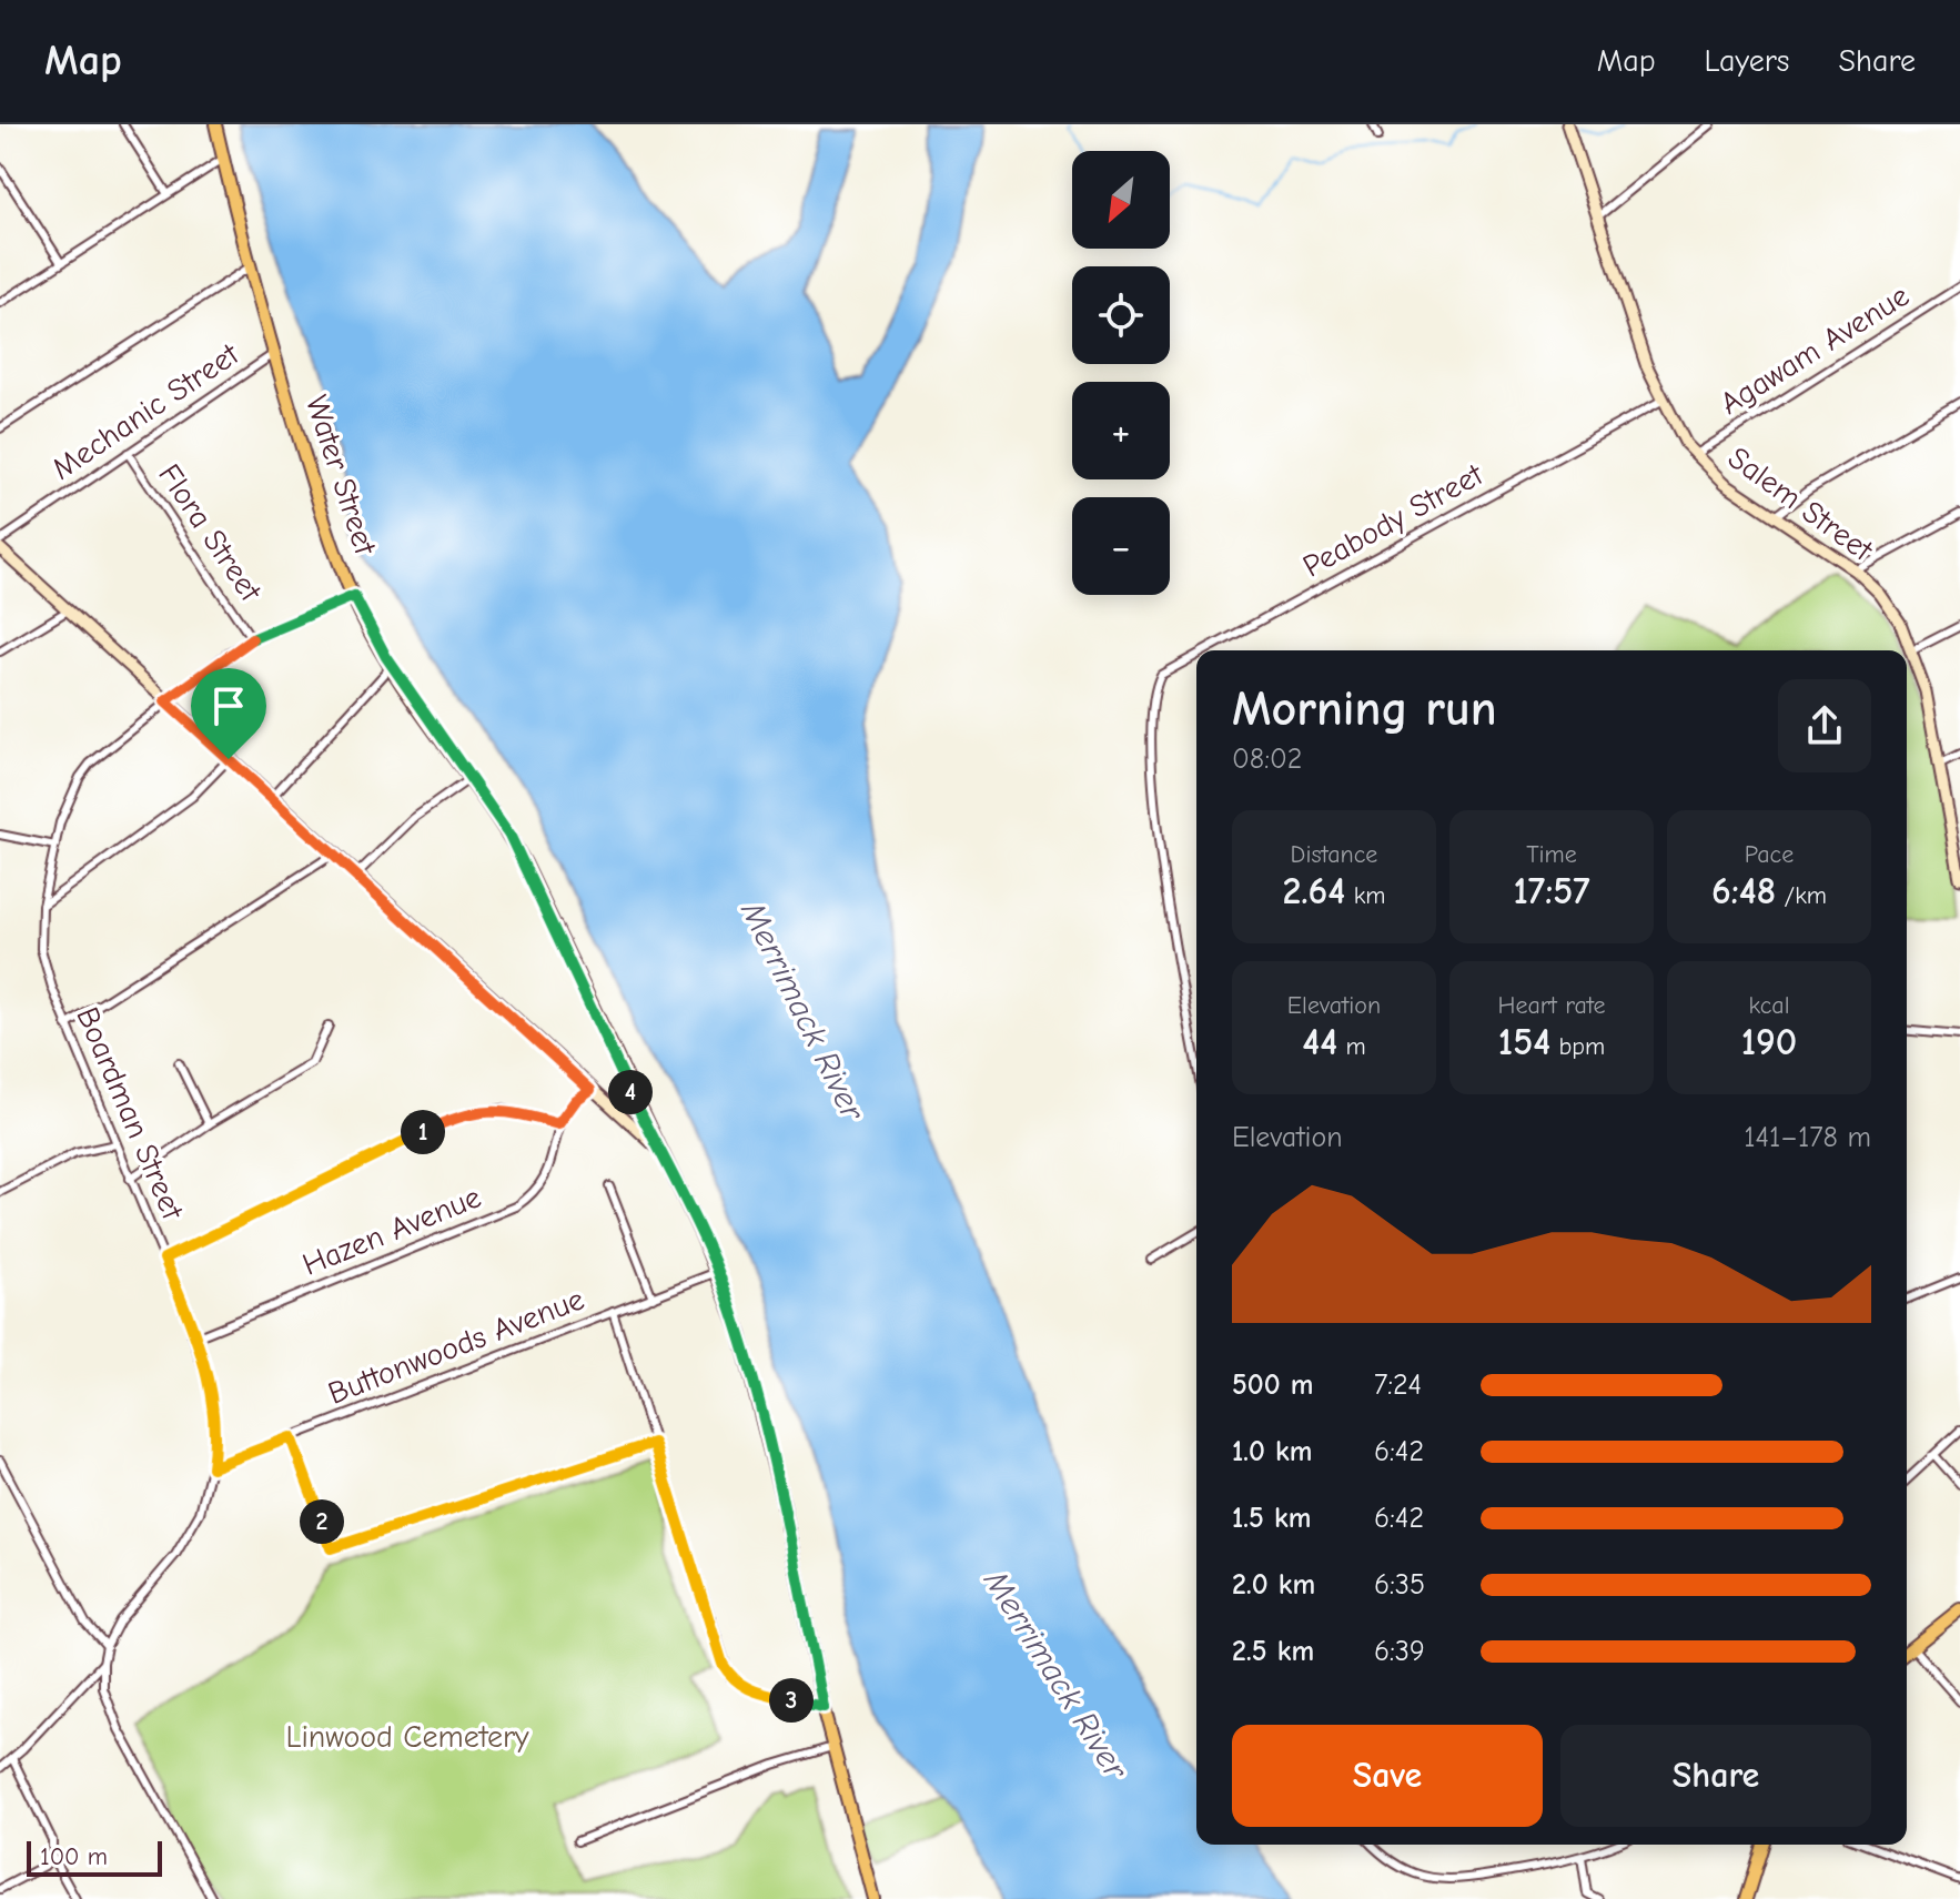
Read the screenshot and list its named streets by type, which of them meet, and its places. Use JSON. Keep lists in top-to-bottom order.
{
  "streets": {
    "main road": ["Water Street", "Salem Street"],
    "street": [
      "Agawam Avenue",
      "Mechanic Street",
      "Peabody Street",
      "Flora Street",
      "Boardman Street",
      "Hazen Avenue",
      "Buttonwoods Avenue"
    ]
  },
  "crossings": [
    ["Agawam Avenue", "Salem Street"],
    ["Mechanic Street", "Water Street"],
    ["Mechanic Street", "Flora Street"],
    ["Water Street", "Boardman Street"],
    ["Water Street", "Buttonwoods Avenue"],
    ["Salem Street", "Peabody Street"],
    ["Flora Street", "Boardman Street"],
    ["Boardman Street", "Hazen Avenue"],
    ["Boardman Street", "Buttonwoods Avenue"]
  ],
  "water": ["Merrimack River"],
  "parks": ["Linwood Cemetery"],
  "scale_bar": "100 m",
  "north": "bottom left",
  "page": {
    "header": "Map",
    "nav": ["Map", "Layers", "Share"],
    "map_buttons": ["+", "−"],
    "heading": ["Morning run", "08:02"],
    "stats": [
      ["Distance", "2.64 km"],
      ["Time", "17:57"],
      ["Pace", "6:48 /km"],
      ["Elevation", "44 m"],
      ["Heart rate", "154 bpm"],
      ["kcal", "190"]
    ],
    "pins": [
      "4",
      "1",
      "2",
      "3"
    ],
    "chart": ["Elevation", "141–178 m"],
    "list": [
      {
        "name": "500 m",
        "note": "7:24"
      },
      {
        "name": "1.0 km",
        "note": "6:42"
      },
      {
        "name": "1.5 km",
        "note": "6:42"
      },
      {
        "name": "2.0 km",
        "note": "6:35"
      },
      {
        "name": "2.5 km",
        "note": "6:39"
      }
    ],
    "buttons": ["Save", "Share"],
    "scale": "100 m"
  }
}
